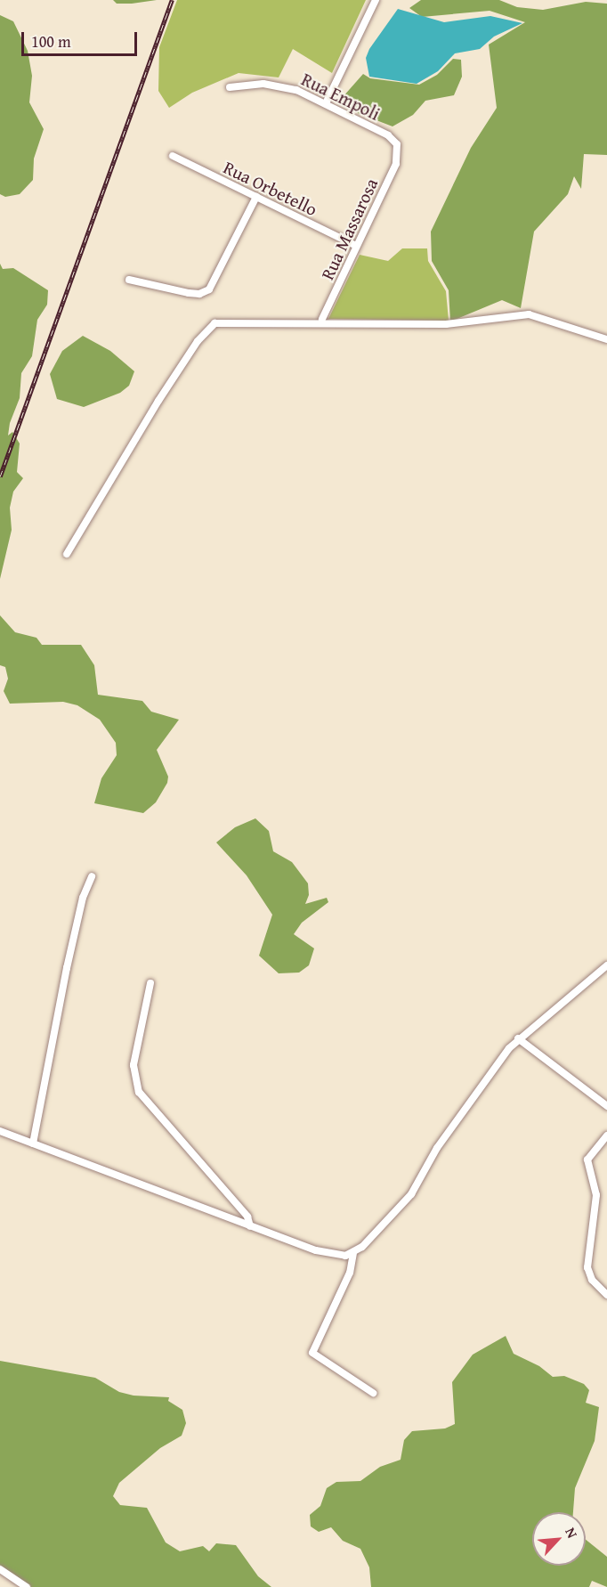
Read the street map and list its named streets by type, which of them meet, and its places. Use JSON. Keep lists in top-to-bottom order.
{
  "streets": {
    "street": ["Rua Empoli", "Rua Orbetello", "Rua Massarosa"]
  },
  "crossings": [
    ["Rua Empoli", "Rua Massarosa"],
    ["Rua Orbetello", "Rua Massarosa"]
  ],
  "scale_bar": "100 m",
  "north": "top right"
}
